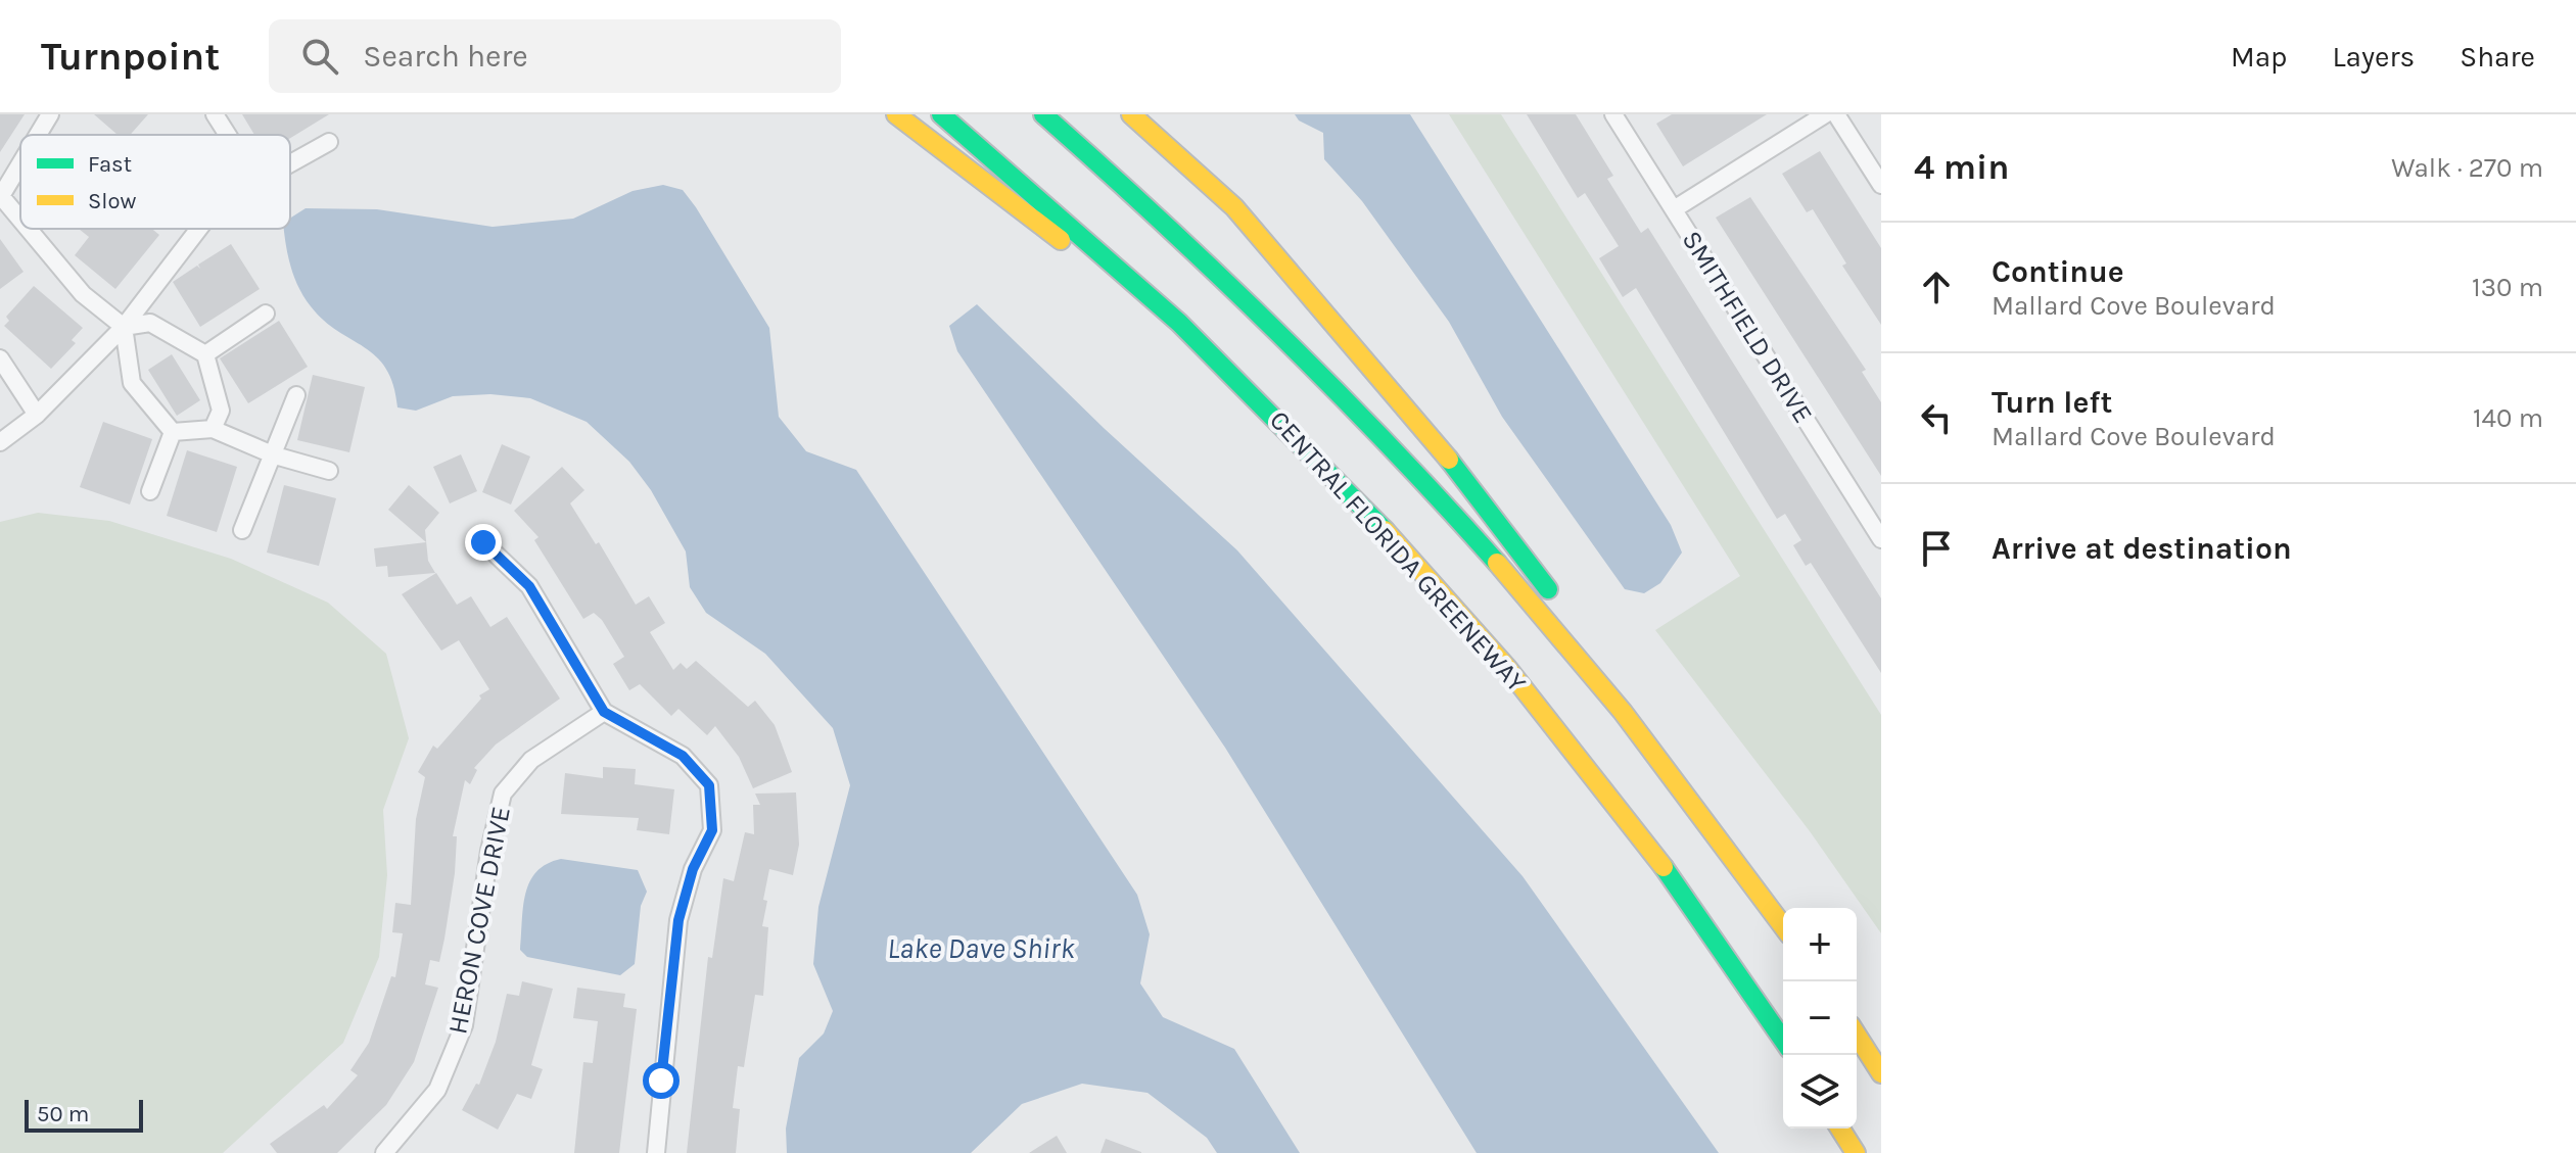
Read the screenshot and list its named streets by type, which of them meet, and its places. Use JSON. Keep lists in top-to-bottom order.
{
  "streets": {
    "highway": ["CENTRAL FLORIDA GREENEWAY"],
    "street": ["SMITHFIELD DRIVE", "HERON COVE DRIVE"]
  },
  "water": ["Lake Dave Shirk"],
  "legend": ["Fast", "Slow"],
  "scale_bar": "50 m",
  "page": {
    "header": "Turnpoint",
    "search": "Search here",
    "nav": ["Map", "Layers", "Share"],
    "heading": ["4 min", "Walk · 270 m"],
    "list": [
      ["Continue", "Mallard Cove Boulevard", "130 m"],
      ["Turn left", "Mallard Cove Boulevard", "140 m"],
      "Arrive at destination"
    ],
    "map_buttons": ["+", "−"],
    "scale": "50 m"
  }
}
